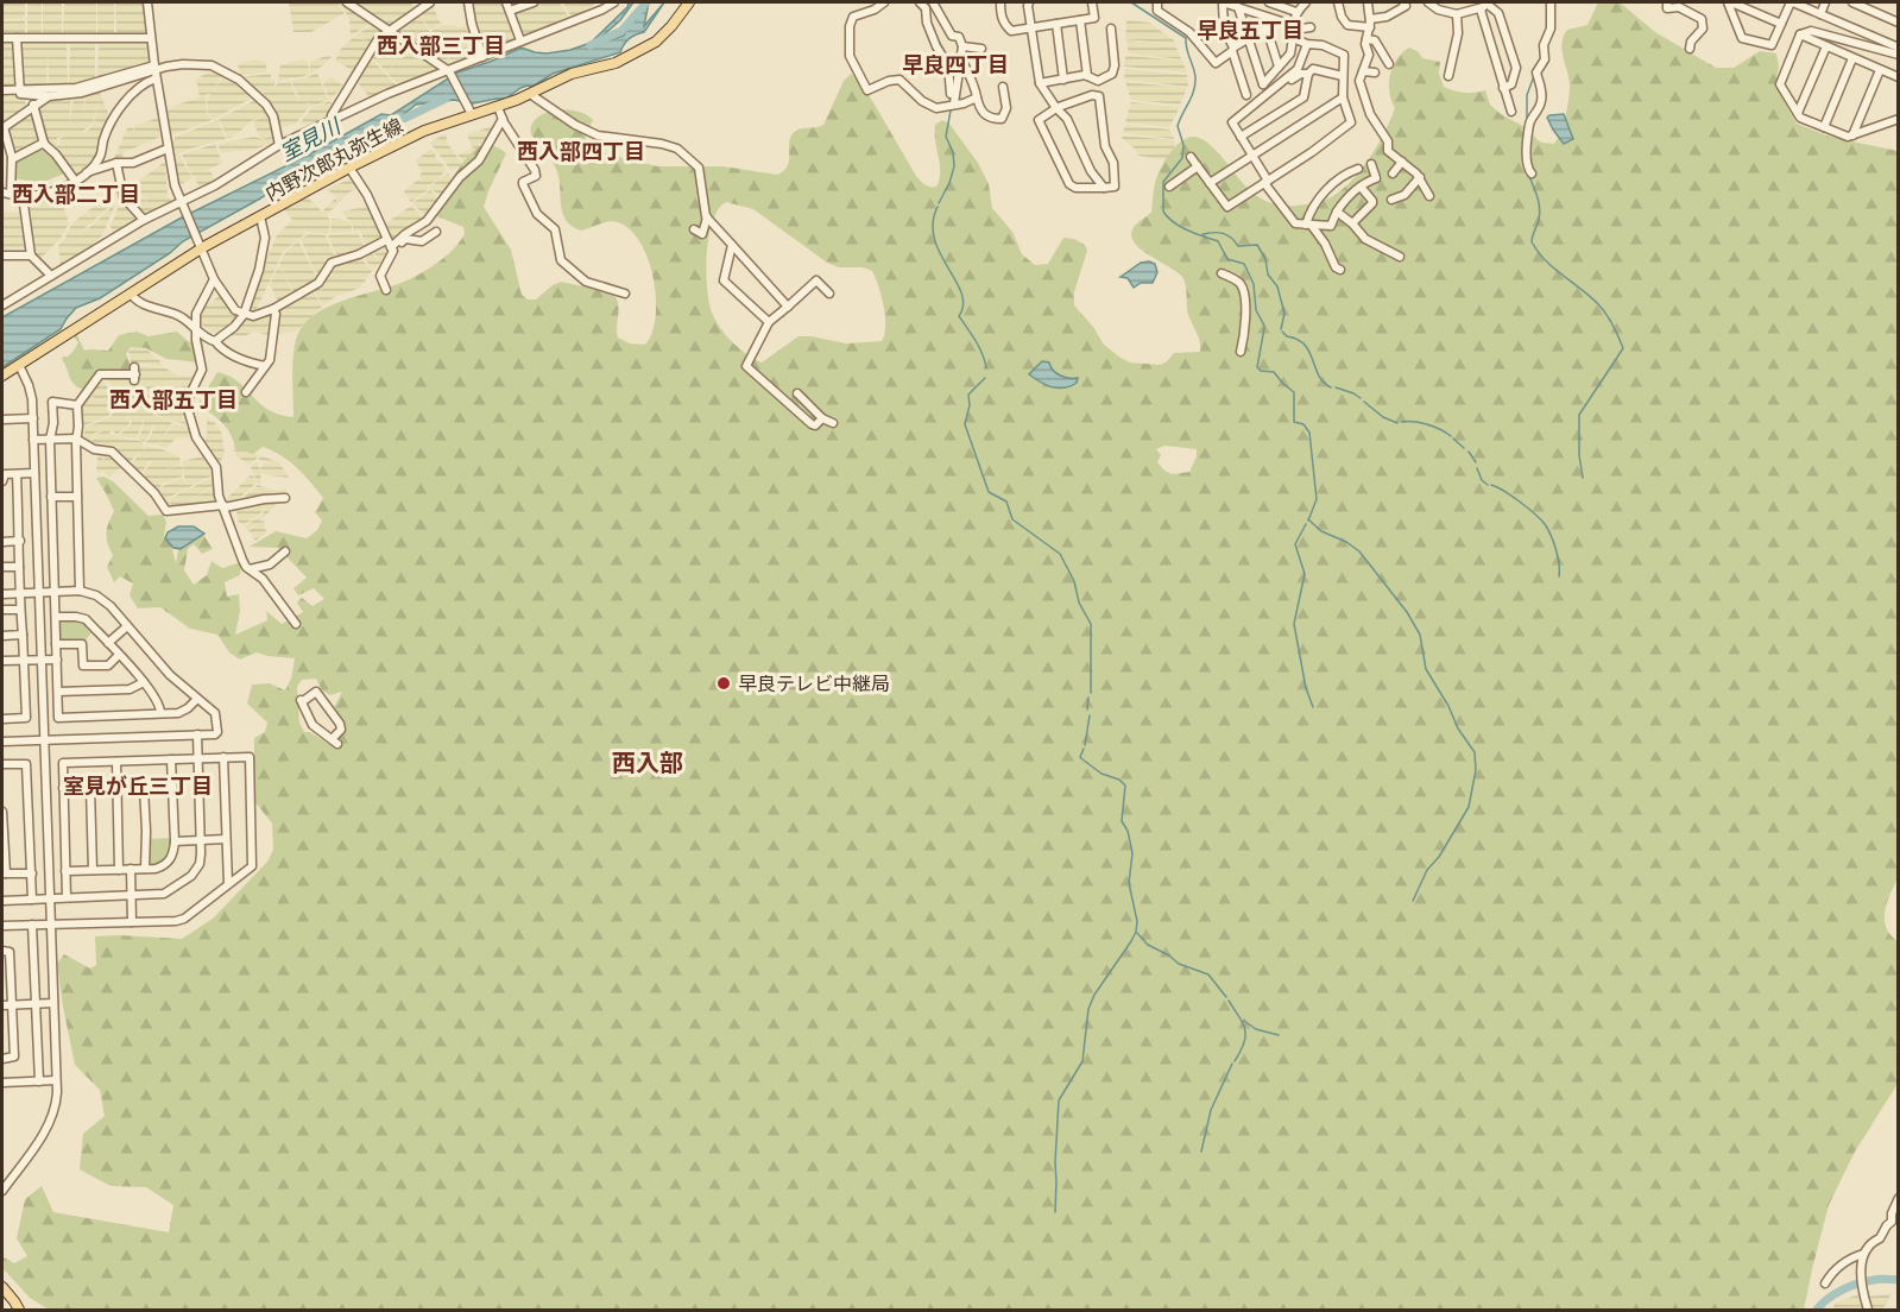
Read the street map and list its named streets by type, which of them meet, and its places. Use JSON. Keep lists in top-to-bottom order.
{
  "streets": {
    "main road": ["内野次郎丸弥生線"]
  },
  "districts": [
    "早良五丁目",
    "西入部三丁目",
    "早良四丁目",
    "西入部四丁目",
    "西入部二丁目",
    "西入部五丁目",
    "西入部",
    "室見が丘三丁目"
  ],
  "water": ["室見川"],
  "places": ["早良テレビ中継局"]
}
